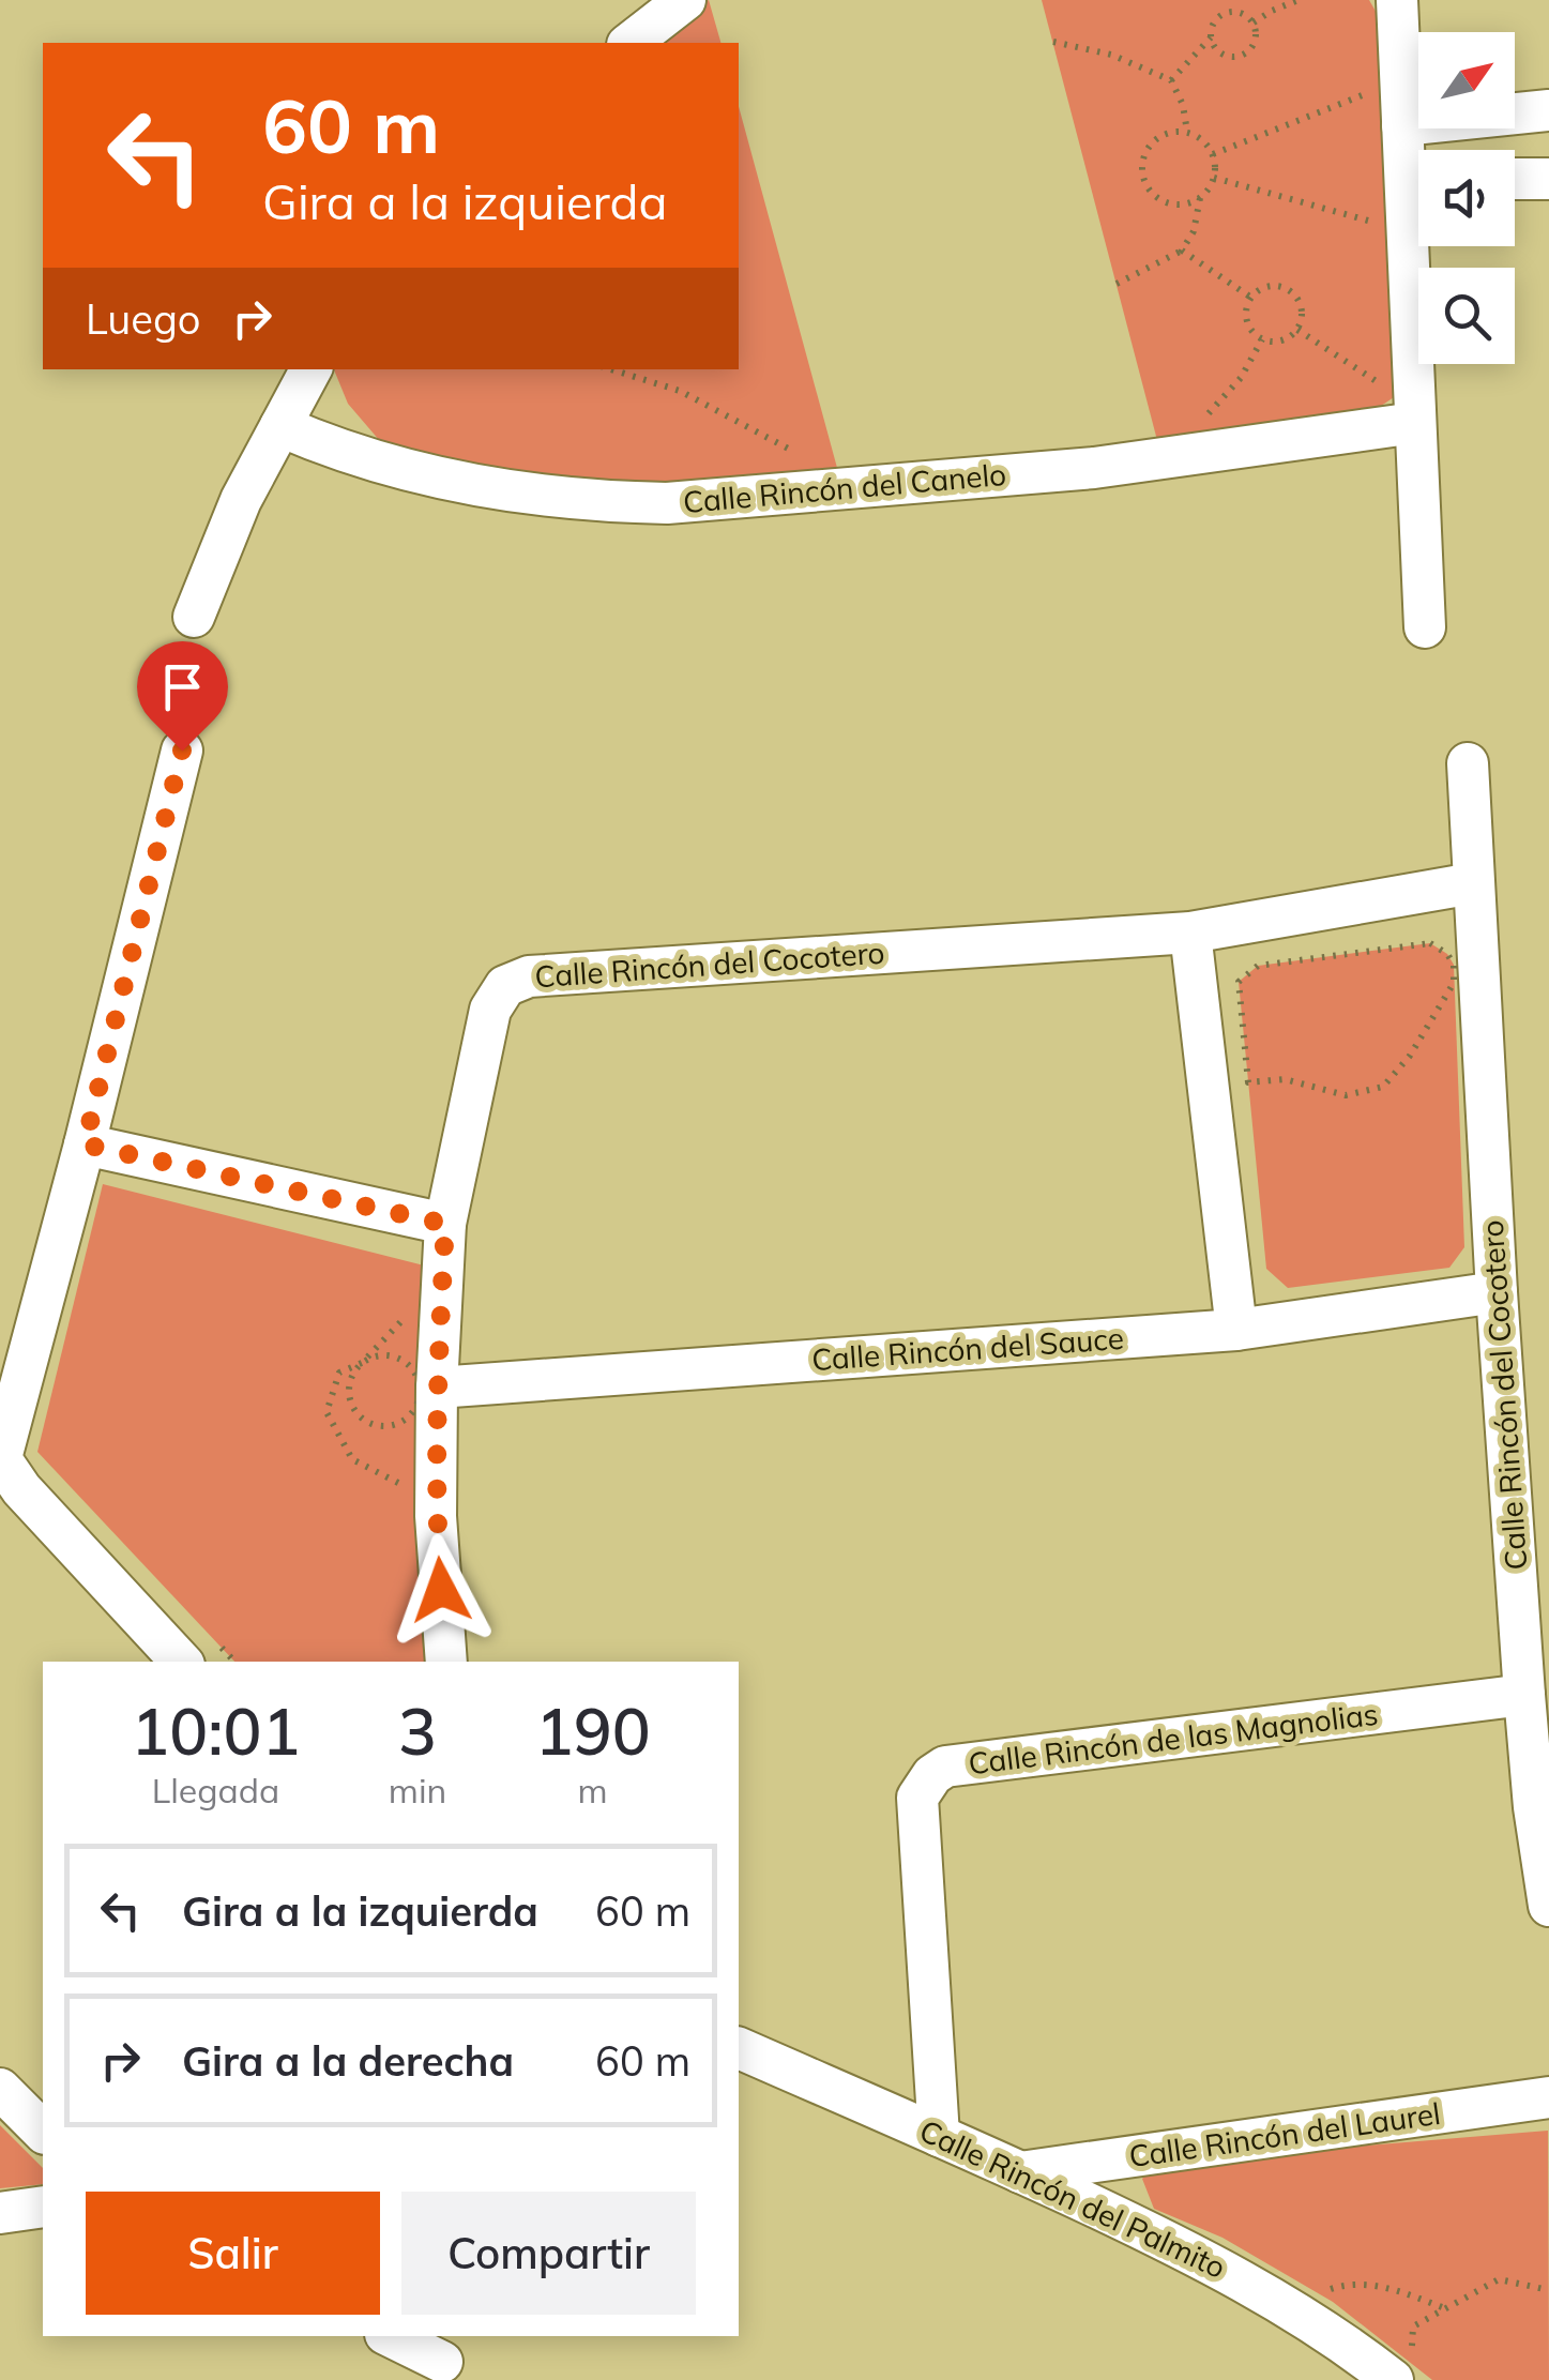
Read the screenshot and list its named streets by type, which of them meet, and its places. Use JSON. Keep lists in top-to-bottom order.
{
  "streets": {
    "street": [
      "Calle Rincón del Canelo",
      "Calle Rincón del Cocotero",
      "Calle Rincón del Sauce",
      "Calle Rincón de las Magnolias",
      "Calle Rincón del Laurel",
      "Calle Rincón del Palmito"
    ]
  },
  "crossings": [
    ["Calle Rincón del Cocotero", "Calle Rincón del Sauce"],
    ["Calle Rincón del Cocotero", "Calle Rincón de las Magnolias"],
    ["Calle Rincón de las Magnolias", "Calle Rincón del Palmito"],
    ["Calle Rincón del Laurel", "Calle Rincón del Palmito"]
  ],
  "north": "top right",
  "page": {
    "turn": ["60 m", "Gira a la izquierda"],
    "then": "Luego",
    "eta": [
      "10:01",
      "Llegada",
      "3",
      "min",
      "190",
      "m"
    ],
    "list": [
      {
        "name": "Gira a la izquierda",
        "value": "60 m"
      },
      {
        "name": "Gira a la derecha",
        "value": "60 m"
      }
    ],
    "buttons": ["Salir", "Compartir"]
  }
}
